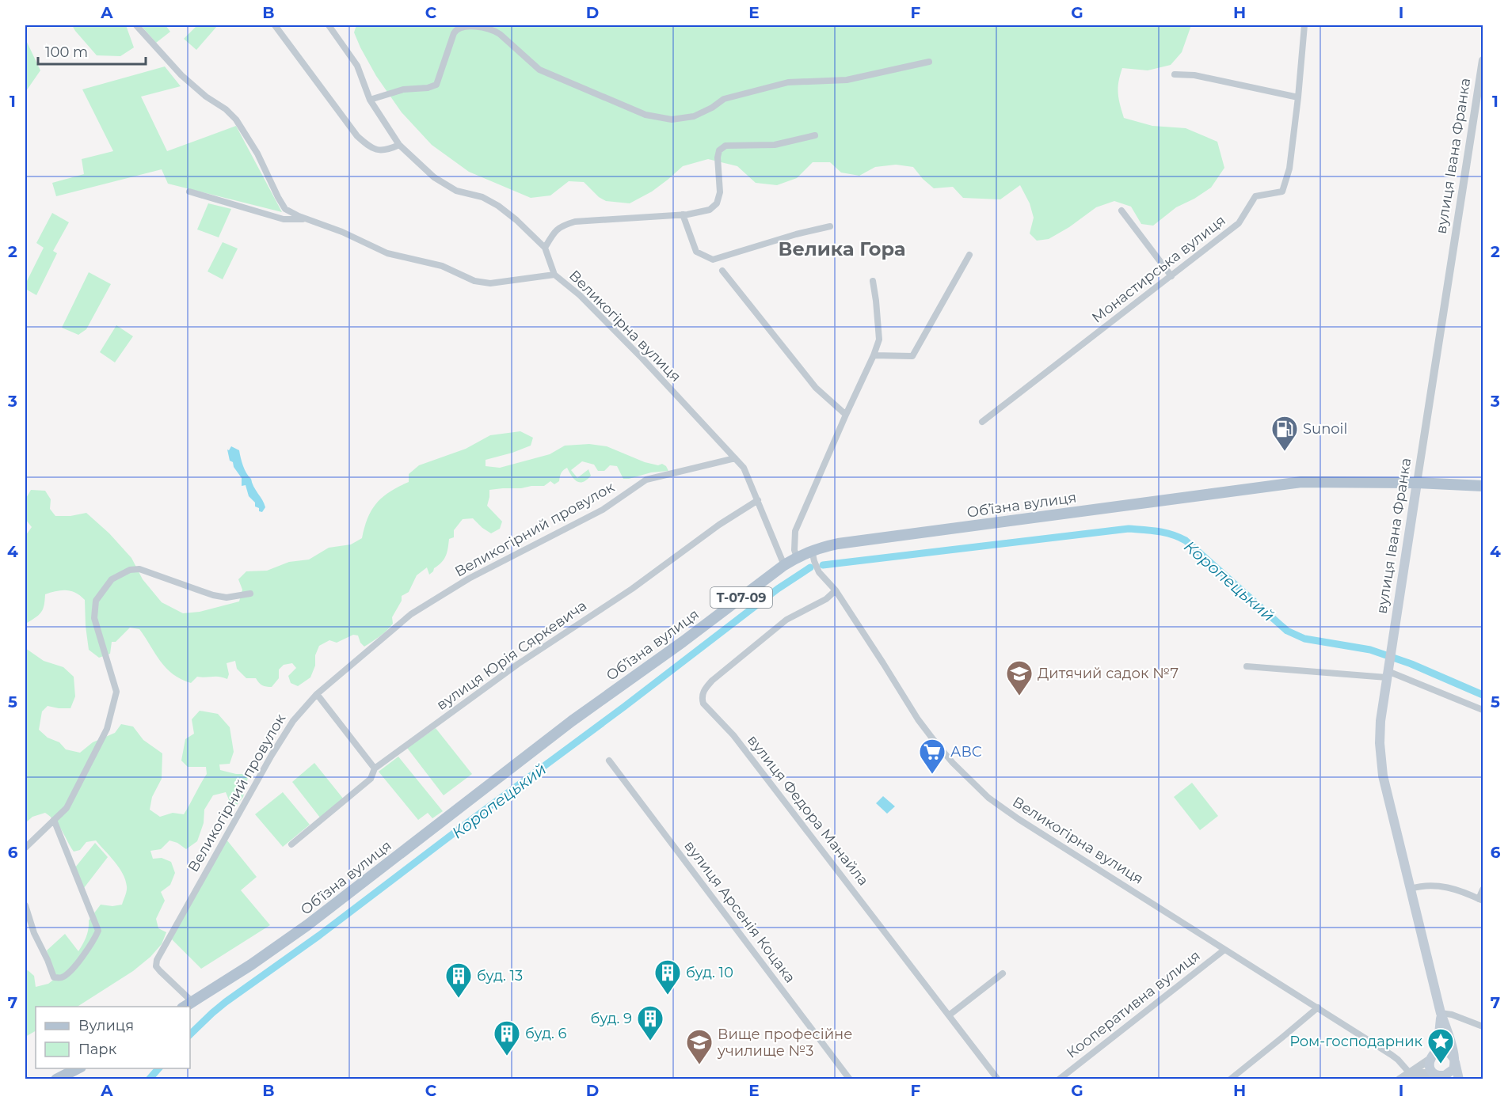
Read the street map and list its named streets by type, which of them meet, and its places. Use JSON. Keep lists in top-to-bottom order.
{
  "streets": {
    "main road": ["вулиця Івана Франка", "Обʼїзна вулиця", "Т-07-09"],
    "street": [
      "Монастирська вулиця",
      "Великогірна вулиця",
      "Великогірний провулок",
      "вулиця Юрія Сяркевича",
      "вулиця Федора Манайла",
      "вулиця Арсенія Коцака",
      "Кооперативна вулиця"
    ]
  },
  "crossings": [
    ["вулиця Івана Франка", "Обʼїзна вулиця"],
    ["вулиця Івана Франка", "Т-07-09"],
    ["Великогірна вулиця", "Обʼїзна вулиця"],
    ["Великогірна вулиця", "Великогірний провулок"],
    ["Великогірна вулиця", "вулиця Юрія Сяркевича"],
    ["Великогірна вулиця", "вулиця Федора Манайла"],
    ["Великогірна вулиця", "Кооперативна вулиця"],
    ["Обʼїзна вулиця", "Великогірний провулок"],
    ["Обʼїзна вулиця", "Т-07-09"]
  ],
  "districts": ["Велика Гора"],
  "water": ["Коропецький"],
  "places": {
    "fuel station": ["Sunoil"],
    "school or university": ["Дитячий садок №7", "Вище професійне училище №3"],
    "supermarket": ["АВС"],
    "building": [
      "буд. 10",
      "буд. 13",
      "буд. 9",
      "буд. 6"
    ],
    "place": ["Ром-господарник"]
  },
  "legend": ["Вулиця", "Парк"],
  "scale_bar": "100 m",
  "grid": {
    "columns": [
      "A",
      "B",
      "C",
      "D",
      "E",
      "F",
      "G",
      "H",
      "I"
    ],
    "rows": [
      "1",
      "2",
      "3",
      "4",
      "5",
      "6",
      "7"
    ]
  }
}
